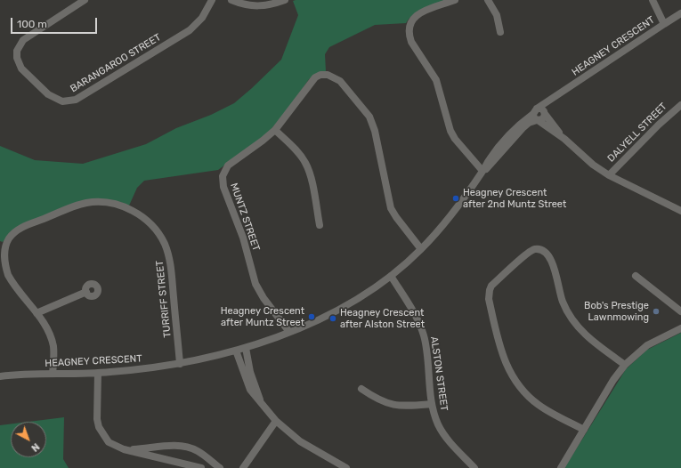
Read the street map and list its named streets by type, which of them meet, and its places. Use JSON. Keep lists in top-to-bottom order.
{
  "streets": {
    "street": [
      "HEAGNEY CRESCENT",
      "BARANGAROO STREET",
      "DALYELL STREET",
      "MUNTZ STREET",
      "TURRIFF STREET",
      "ALSTON STREET"
    ]
  },
  "crossings": [
    ["HEAGNEY CRESCENT", "MUNTZ STREET"],
    ["HEAGNEY CRESCENT", "TURRIFF STREET"],
    ["HEAGNEY CRESCENT", "ALSTON STREET"]
  ],
  "places": [
    "Heagney Crescent after 2nd Muntz Street",
    "Bob's Prestige Lawnmowing",
    "Heagney Crescent after Muntz Street",
    "Heagney Crescent after Alston Street"
  ],
  "scale_bar": "100 m",
  "north": "bottom right"
}
